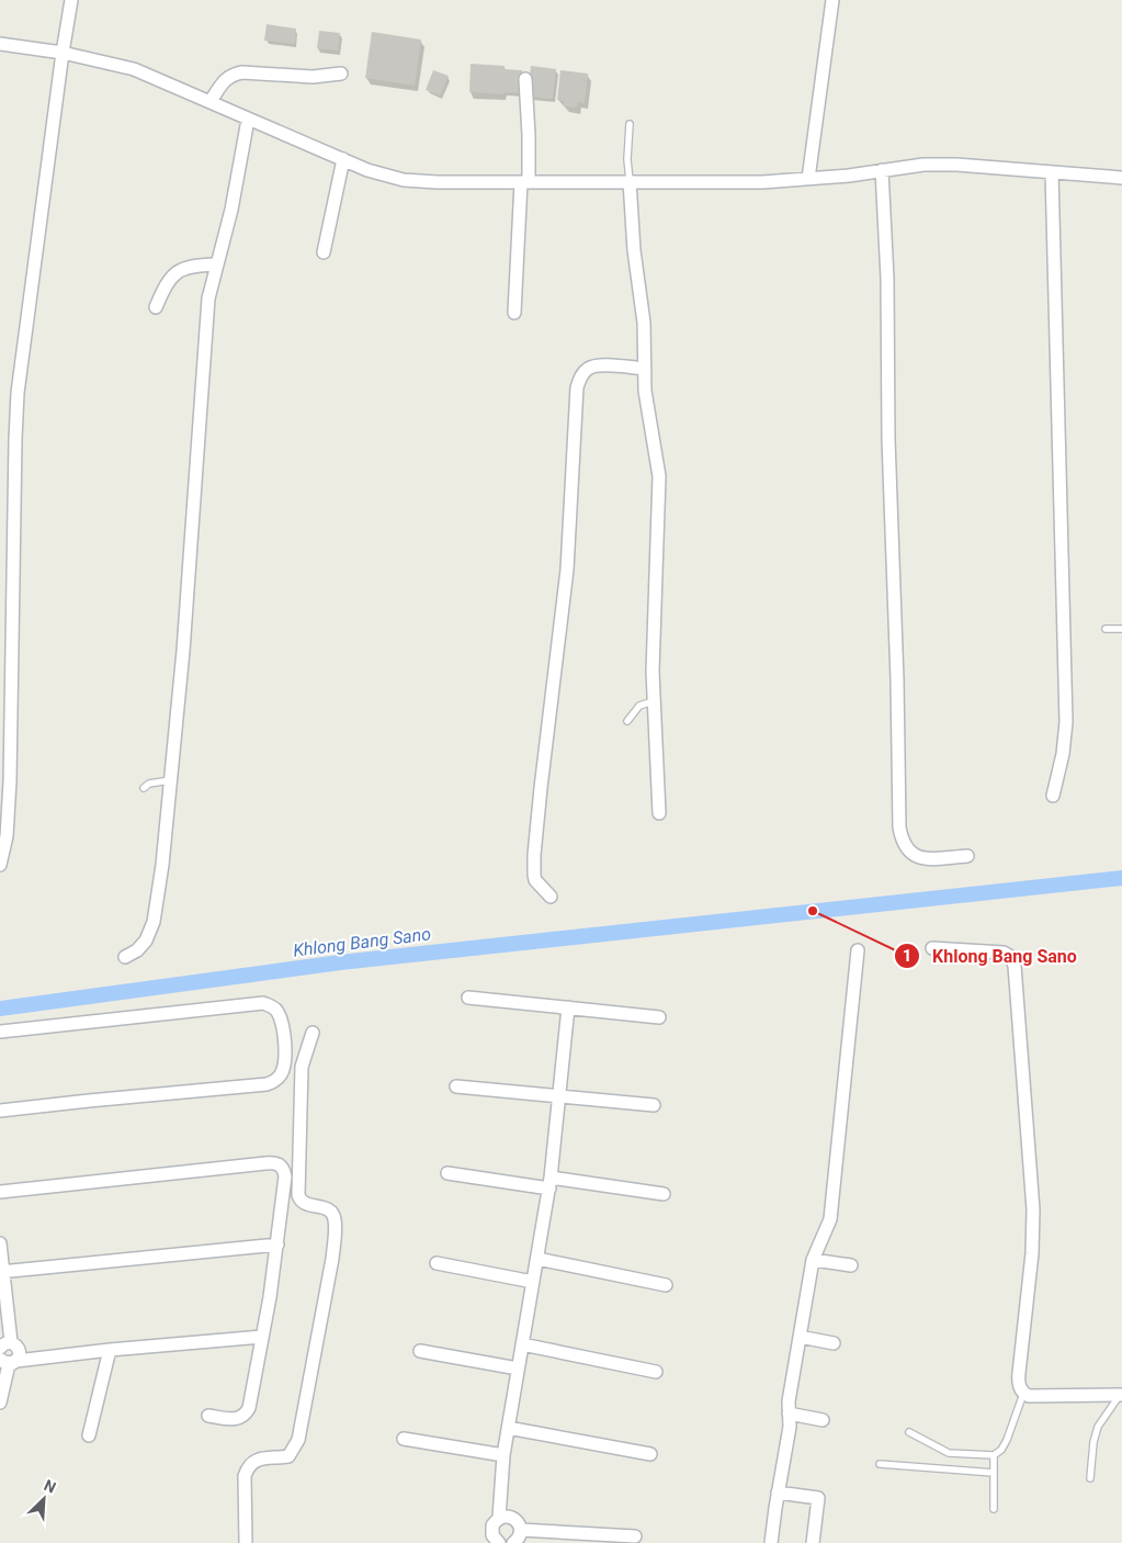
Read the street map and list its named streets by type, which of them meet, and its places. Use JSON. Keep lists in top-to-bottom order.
{
  "water": ["Khlong Bang Sano"],
  "places": ["Khlong Bang Sano"],
  "north": "top right"
}
